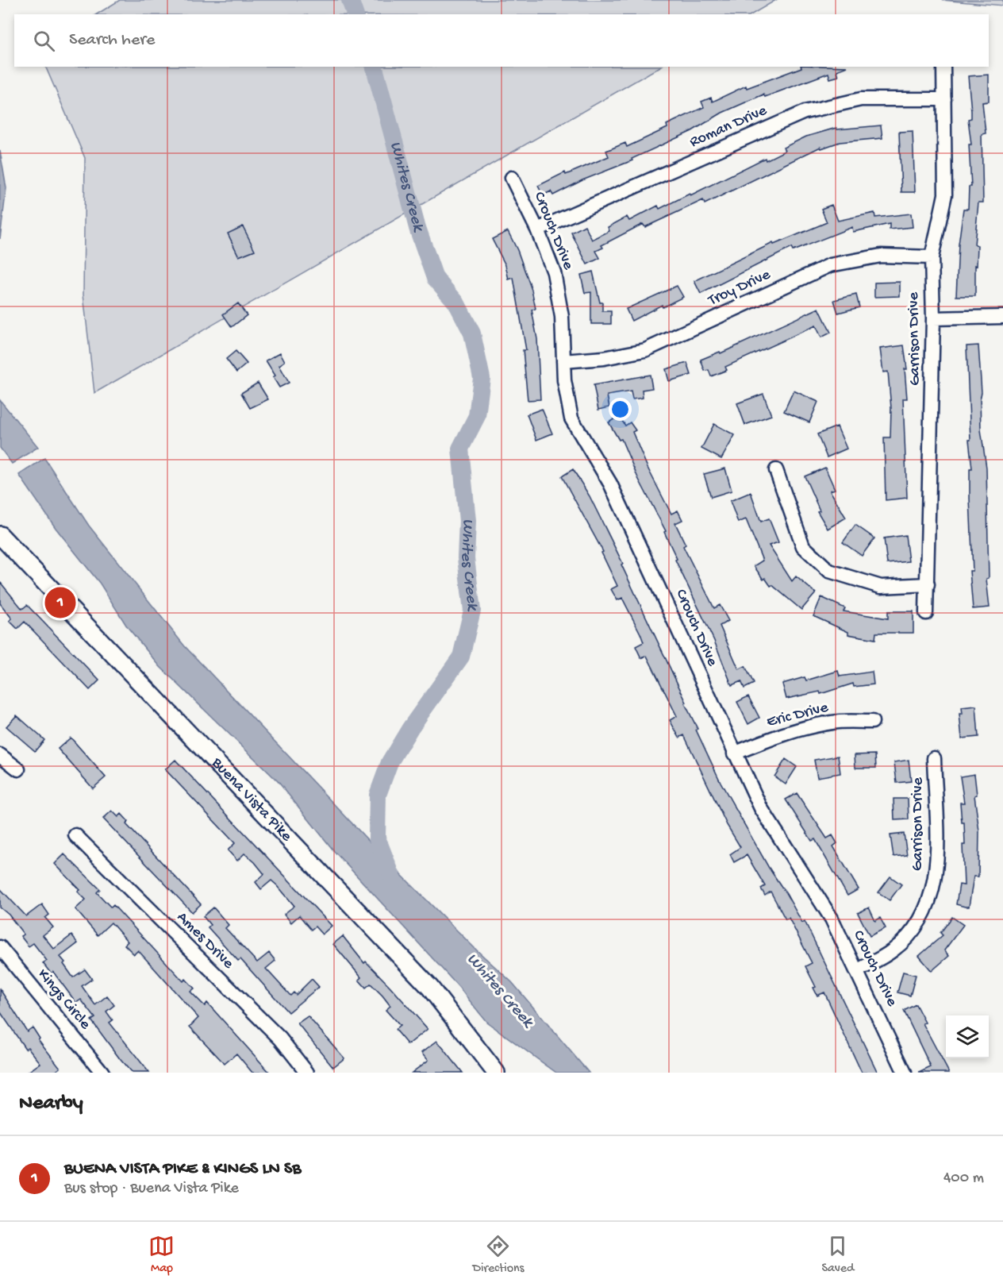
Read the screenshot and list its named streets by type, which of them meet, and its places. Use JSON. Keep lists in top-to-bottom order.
{
  "streets": {
    "main road": ["Buena Vista Pike"],
    "street": [
      "Roman Drive",
      "Crouch Drive",
      "Troy Drive",
      "Garrison Drive",
      "Eric Drive",
      "Ames Drive",
      "Kings Circle"
    ]
  },
  "crossings": [
    ["Roman Drive", "Crouch Drive"],
    ["Roman Drive", "Garrison Drive"],
    ["Crouch Drive", "Troy Drive"],
    ["Crouch Drive", "Garrison Drive"],
    ["Crouch Drive", "Eric Drive"],
    ["Troy Drive", "Garrison Drive"]
  ],
  "water": ["Whites Creek"],
  "page": {
    "search": "Search here",
    "pins": "1",
    "heading": "Nearby",
    "list": [
      {
        "mark": "1",
        "name": "BUENA VISTA PIKE & KINGS LN SB",
        "note": "Bus stop · Buena Vista Pike",
        "value": "400 m"
      }
    ],
    "nav": ["Map", "Directions", "Saved"]
  }
}
